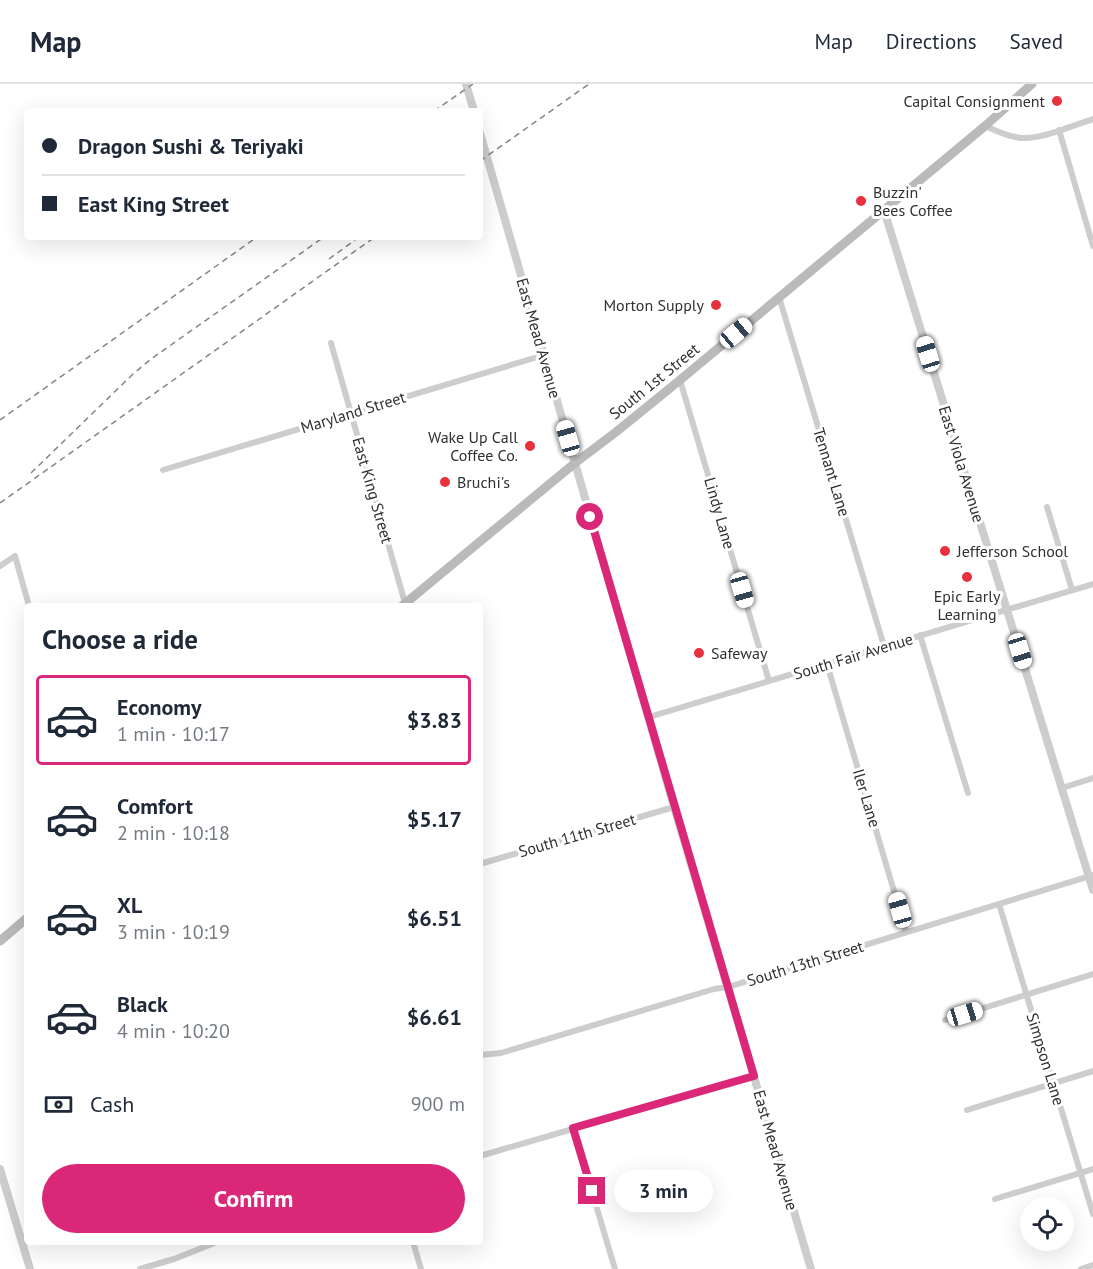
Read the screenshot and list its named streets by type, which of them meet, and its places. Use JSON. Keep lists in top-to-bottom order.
{
  "streets": {
    "main road": ["South 1st Street"],
    "street": [
      "East Mead Avenue",
      "Maryland Street",
      "East Viola Avenue",
      "Tennant Lane",
      "East King Street",
      "Lindy Lane",
      "South Fair Avenue",
      "Iler Lane",
      "South 11th Street",
      "South 13th Street",
      "Simpson Lane"
    ]
  },
  "crossings": [
    ["East Mead Avenue", "South 1st Street"],
    ["East Mead Avenue", "Maryland Street"],
    ["East Mead Avenue", "South Fair Avenue"],
    ["East Mead Avenue", "South 11th Street"],
    ["East Mead Avenue", "South 13th Street"],
    ["South 1st Street", "East Viola Avenue"],
    ["South 1st Street", "Tennant Lane"],
    ["South 1st Street", "Lindy Lane"],
    ["Maryland Street", "East King Street"],
    ["East Viola Avenue", "South Fair Avenue"],
    ["East Viola Avenue", "South 13th Street"],
    ["Tennant Lane", "South Fair Avenue"],
    ["Lindy Lane", "South Fair Avenue"],
    ["South Fair Avenue", "Iler Lane"],
    ["Iler Lane", "South 13th Street"],
    ["South 13th Street", "Simpson Lane"]
  ],
  "places": [
    "Capital Consignment",
    "Buzzin' Bees Coffee",
    "Morton Supply",
    "Wake Up Call Coffee Co.",
    "Bruchi's",
    "Jefferson School",
    "Epic Early Learning",
    "Safeway"
  ],
  "page": {
    "header": "Map",
    "nav": ["Map", "Directions", "Saved"],
    "banner": ["Dragon Sushi & Teriyaki", "East King Street"],
    "heading": "Choose a ride",
    "list": [
      {
        "name": "Economy",
        "note": "1 min · 10:17",
        "value": "$3.83"
      },
      {
        "name": "Comfort",
        "note": "2 min · 10:18",
        "value": "$5.17"
      },
      {
        "name": "XL",
        "note": "3 min · 10:19",
        "value": "$6.51"
      },
      {
        "name": "Black",
        "note": "4 min · 10:20",
        "value": "$6.61"
      }
    ],
    "pay": ["Cash", "900 m"],
    "buttons": "Confirm",
    "bubble": "3 min"
  }
}
